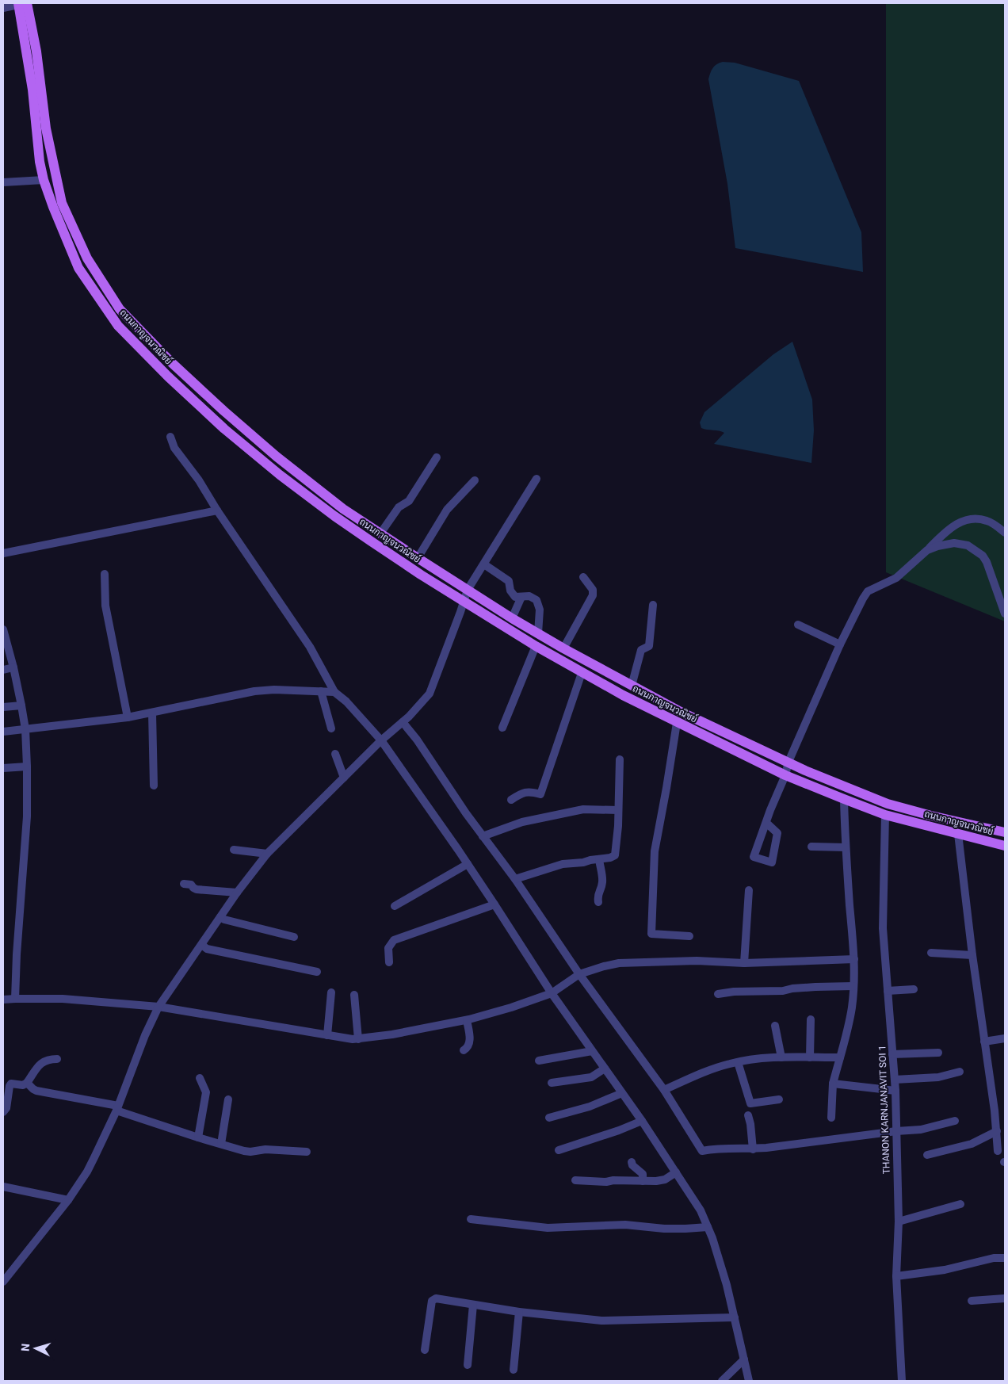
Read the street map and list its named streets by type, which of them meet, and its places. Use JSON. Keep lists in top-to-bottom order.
{
  "streets": {
    "main road": ["ถนนกาญจนวณิชย์"],
    "street": ["THANON KARNJANAVIT SOI 1"]
  },
  "crossings": [
    ["ถนนกาญจนวณิชย์", "THANON KARNJANAVIT SOI 1"]
  ],
  "north": "left"
}
